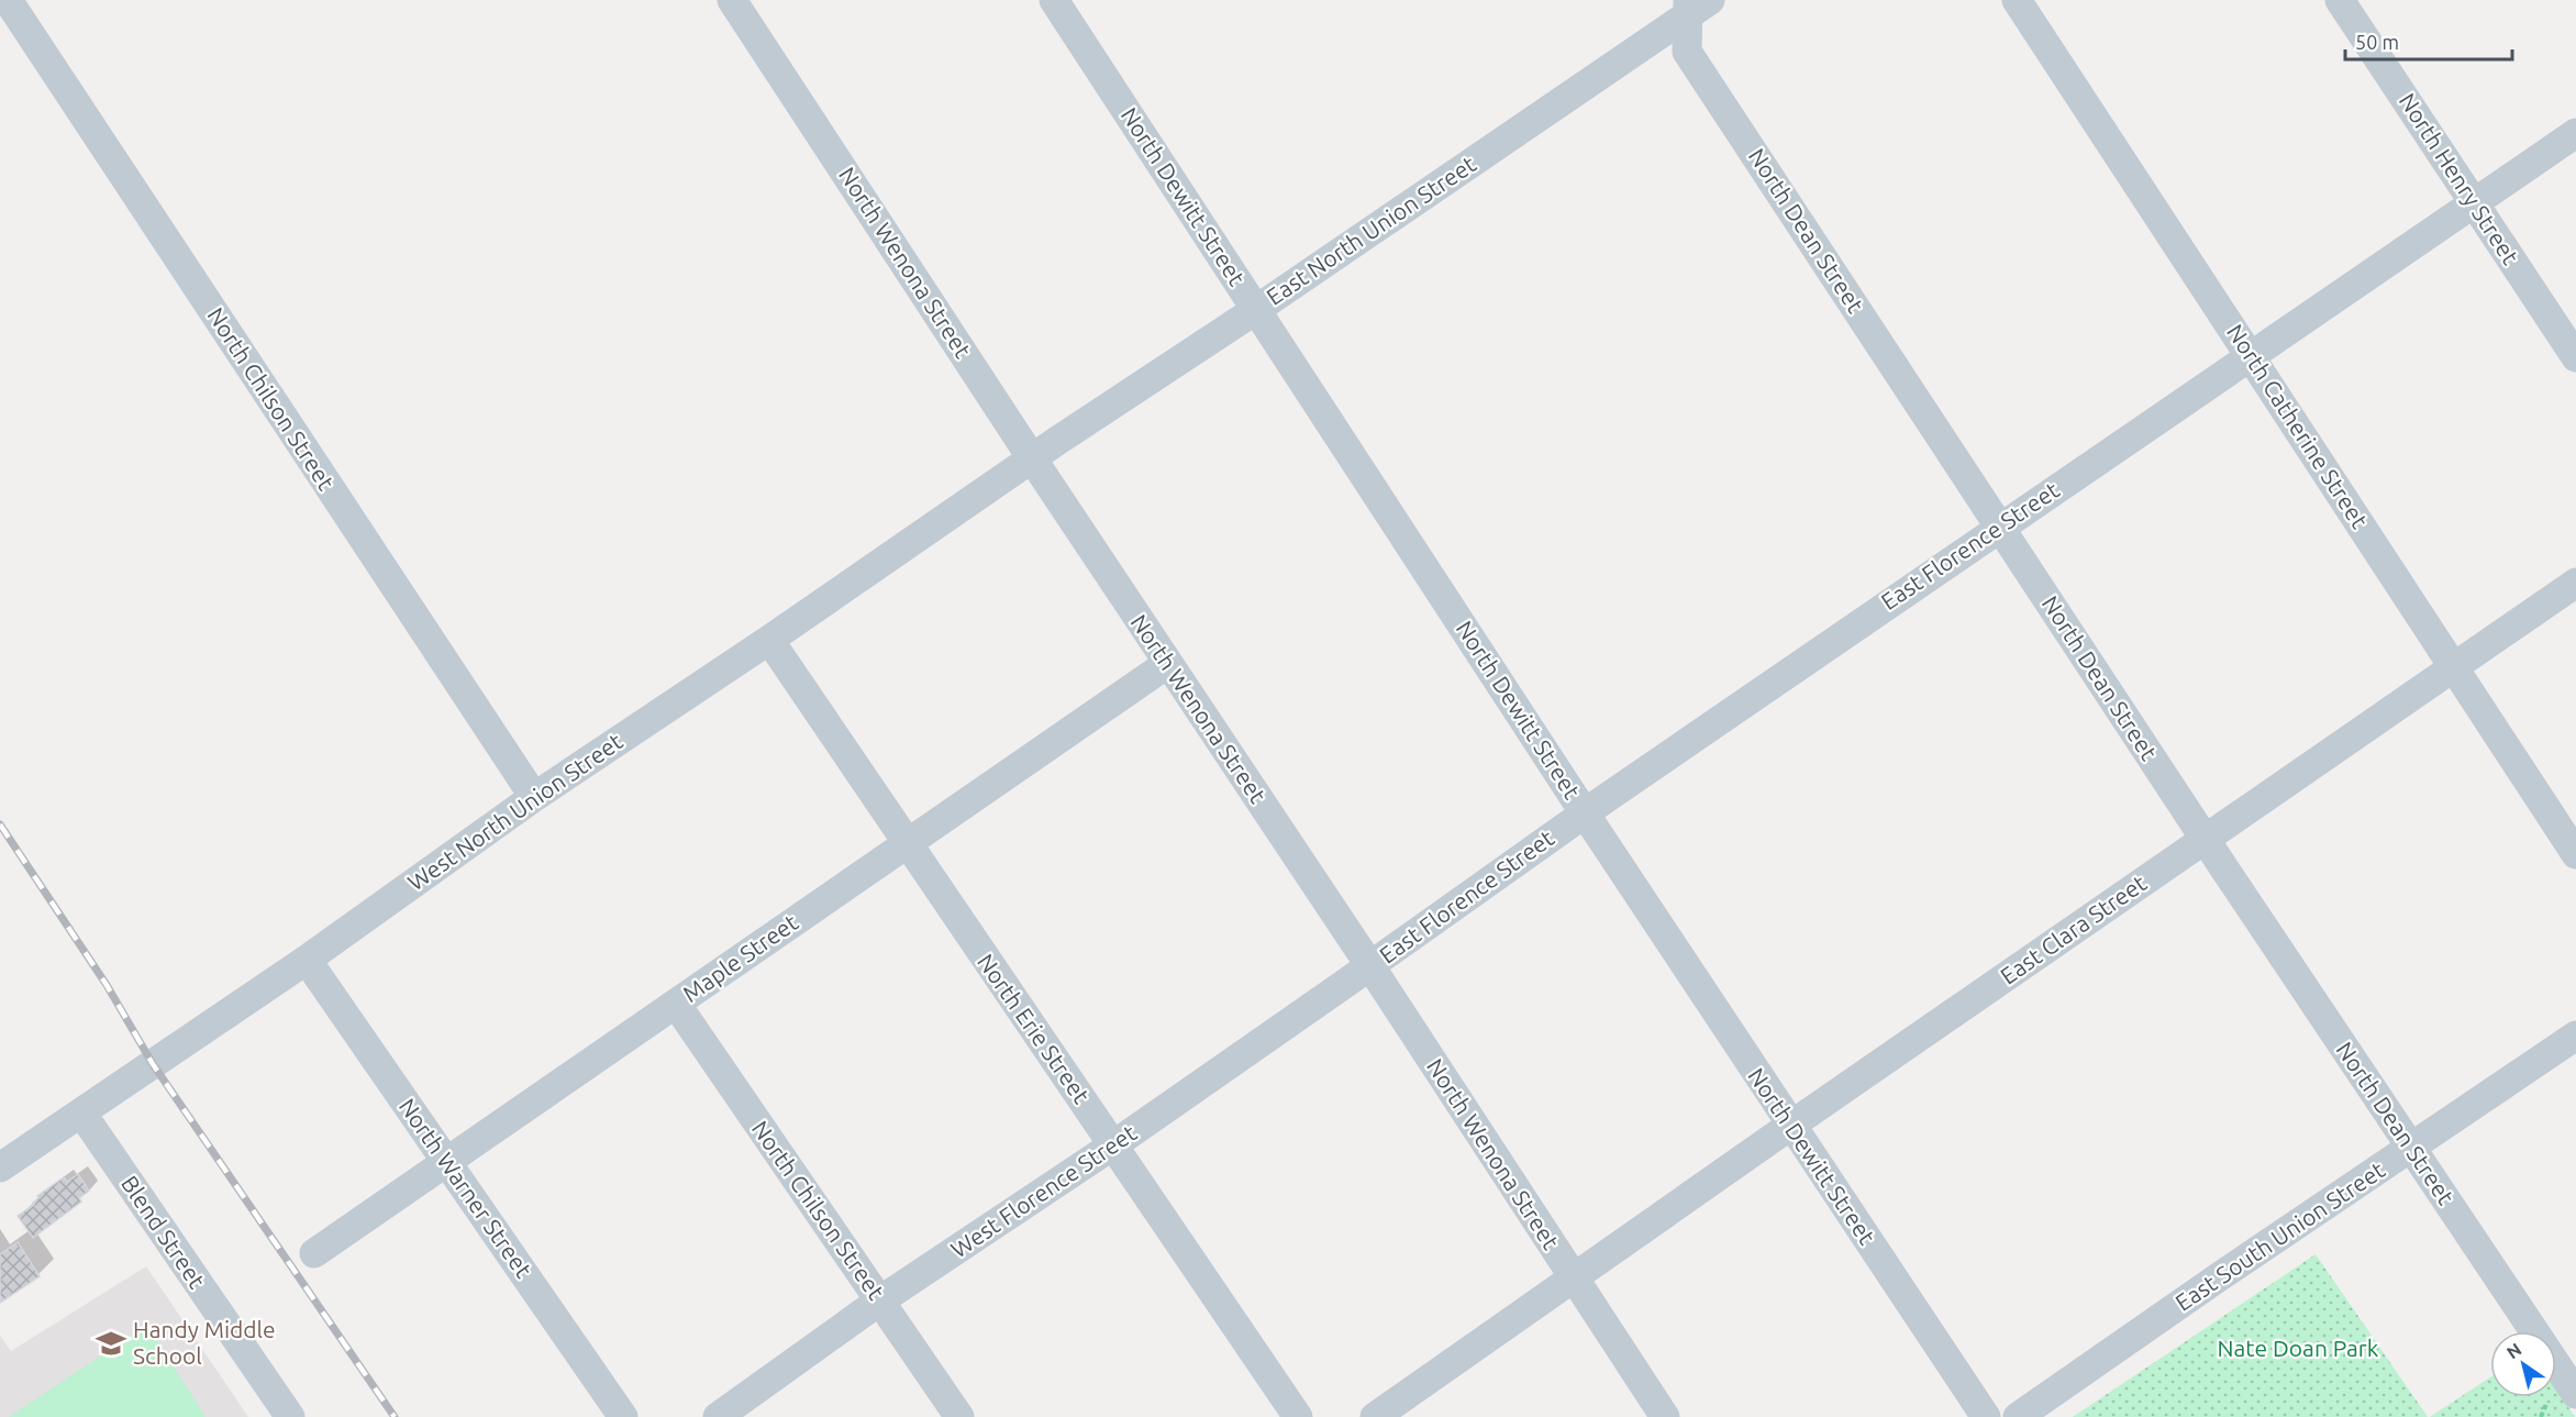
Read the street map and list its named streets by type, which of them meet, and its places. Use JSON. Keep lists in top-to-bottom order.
{
  "streets": {
    "street": [
      "North Henry Street",
      "North Dewitt Street",
      "East North Union Street",
      "North Dean Street",
      "North Wenona Street",
      "North Chilson Street",
      "North Catherine Street",
      "East Florence Street",
      "West North Union Street",
      "East Clara Street",
      "Maple Street",
      "North Erie Street",
      "North Warner Street",
      "West Florence Street",
      "Blend Street",
      "East South Union Street"
    ]
  },
  "crossings": [
    ["North Henry Street", "East Florence Street"],
    ["North Dewitt Street", "East North Union Street"],
    ["North Dewitt Street", "East Florence Street"],
    ["North Dewitt Street", "East Clara Street"],
    ["East North Union Street", "North Dean Street"],
    ["East North Union Street", "North Wenona Street"],
    ["East North Union Street", "West North Union Street"],
    ["North Dean Street", "East Florence Street"],
    ["North Dean Street", "East Clara Street"],
    ["North Dean Street", "East South Union Street"],
    ["North Wenona Street", "East Florence Street"],
    ["North Wenona Street", "West North Union Street"],
    ["North Wenona Street", "East Clara Street"],
    ["North Wenona Street", "Maple Street"],
    ["North Wenona Street", "West Florence Street"],
    ["North Chilson Street", "West North Union Street"],
    ["North Chilson Street", "Maple Street"],
    ["North Chilson Street", "West Florence Street"],
    ["North Catherine Street", "East Florence Street"],
    ["North Catherine Street", "East Clara Street"],
    ["East Florence Street", "West Florence Street"],
    ["West North Union Street", "North Erie Street"],
    ["West North Union Street", "North Warner Street"],
    ["West North Union Street", "Blend Street"],
    ["Maple Street", "North Erie Street"],
    ["Maple Street", "North Warner Street"],
    ["North Erie Street", "West Florence Street"]
  ],
  "parks": ["Nate Doan Park"],
  "places": {
    "school or university": ["Handy Middle School"]
  },
  "scale_bar": "50 m",
  "north": "top left"
}
